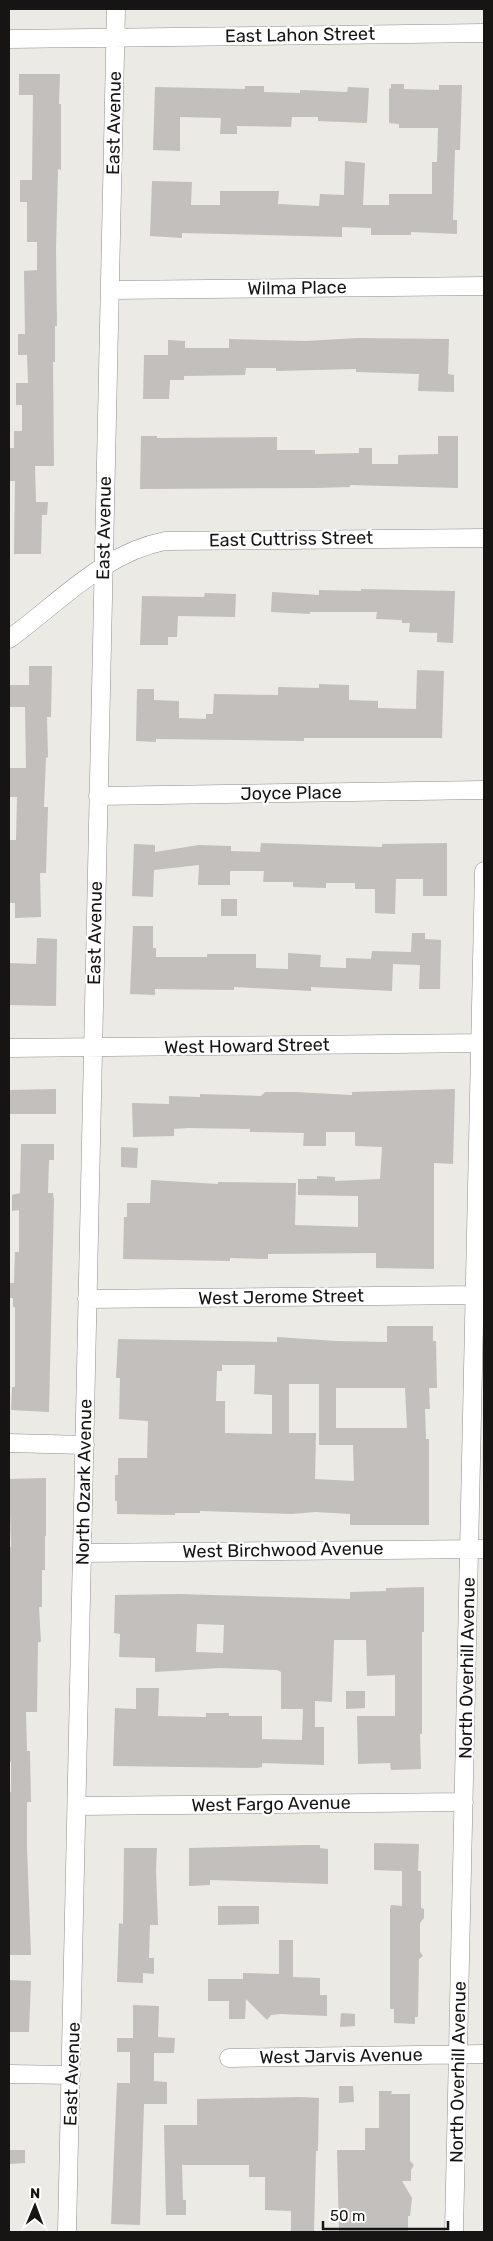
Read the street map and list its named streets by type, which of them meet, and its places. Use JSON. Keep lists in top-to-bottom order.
{
  "streets": {
    "street": [
      "East Lahon Street",
      "East Avenue",
      "Wilma Place",
      "East Cuttriss Street",
      "Joyce Place",
      "West Howard Street",
      "West Jerome Street",
      "North Ozark Avenue",
      "West Birchwood Avenue",
      "North Overhill Avenue",
      "West Fargo Avenue",
      "West Jarvis Avenue"
    ]
  },
  "crossings": [
    ["East Lahon Street", "East Avenue"],
    ["East Avenue", "Wilma Place"],
    ["East Avenue", "East Cuttriss Street"],
    ["East Avenue", "Joyce Place"],
    ["East Avenue", "West Howard Street"],
    ["East Avenue", "North Ozark Avenue"],
    ["West Howard Street", "North Ozark Avenue"],
    ["West Howard Street", "North Overhill Avenue"],
    ["West Jerome Street", "North Ozark Avenue"],
    ["West Jerome Street", "North Overhill Avenue"],
    ["North Ozark Avenue", "West Birchwood Avenue"],
    ["North Ozark Avenue", "West Fargo Avenue"],
    ["West Birchwood Avenue", "North Overhill Avenue"],
    ["North Overhill Avenue", "West Fargo Avenue"],
    ["North Overhill Avenue", "West Jarvis Avenue"]
  ],
  "scale_bar": "50 m",
  "north": "top"
}
